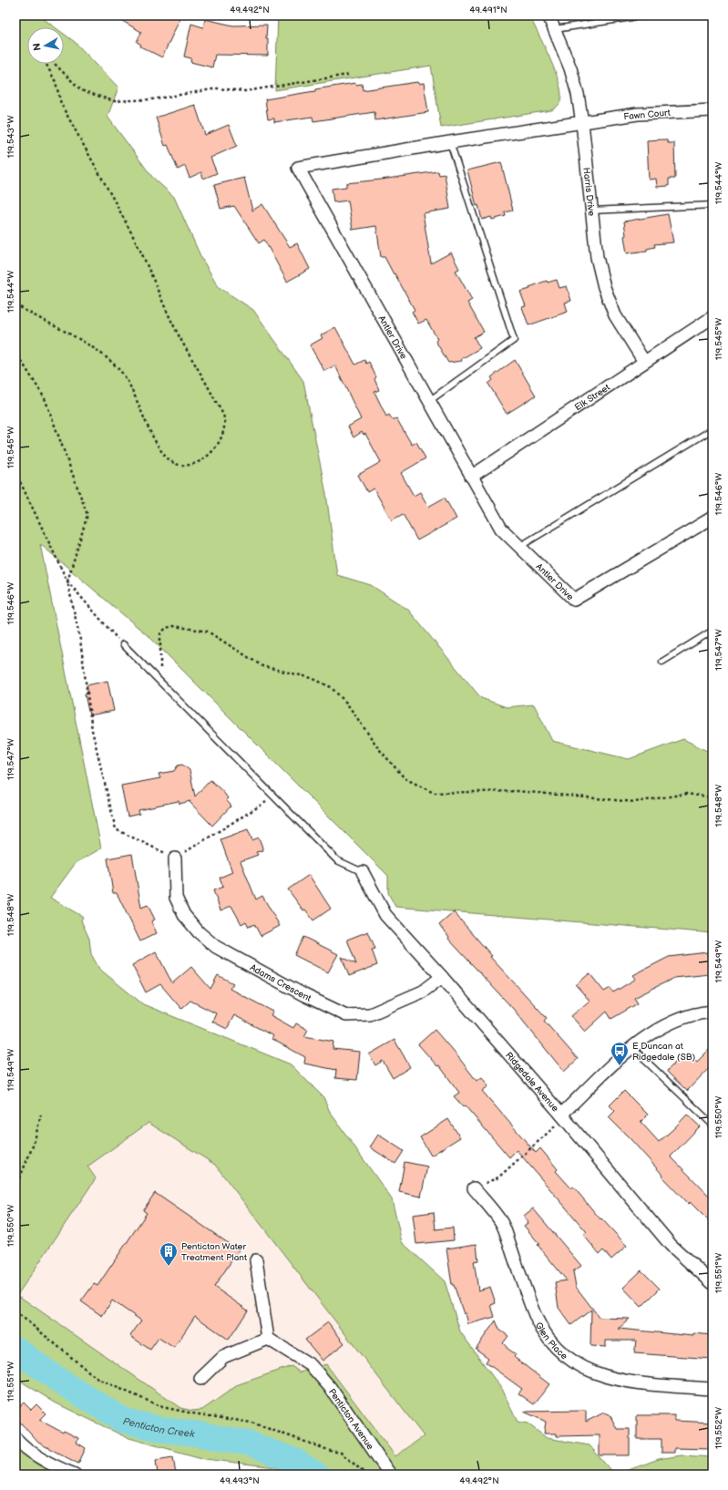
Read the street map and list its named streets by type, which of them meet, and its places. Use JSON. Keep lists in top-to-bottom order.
{
  "streets": {
    "street": [
      "Fawn Court",
      "Harris Drive",
      "Antler Drive",
      "Elk Street",
      "Adams Crescent",
      "Ridgedale Avenue",
      "Glen Place",
      "Penticton Avenue"
    ]
  },
  "crossings": [
    ["Fawn Court", "Harris Drive"],
    ["Fawn Court", "Antler Drive"],
    ["Harris Drive", "Antler Drive"],
    ["Harris Drive", "Elk Street"],
    ["Antler Drive", "Elk Street"],
    ["Adams Crescent", "Ridgedale Avenue"]
  ],
  "water": ["Penticton Creek"],
  "places": {
    "bus stop": ["E Duncan at Ridgedale (SB)"],
    "building": ["Penticton Water Treatment Plant"]
  },
  "north": "left",
  "coordinates": [
    "49.492°N",
    "49.491°N",
    "119.543°W",
    "119.544°W",
    "119.545°W",
    "119.546°W",
    "119.547°W",
    "119.548°W",
    "119.549°W",
    "119.550°W",
    "119.551°W",
    "119.552°W",
    "49.493°N"
  ]
}
